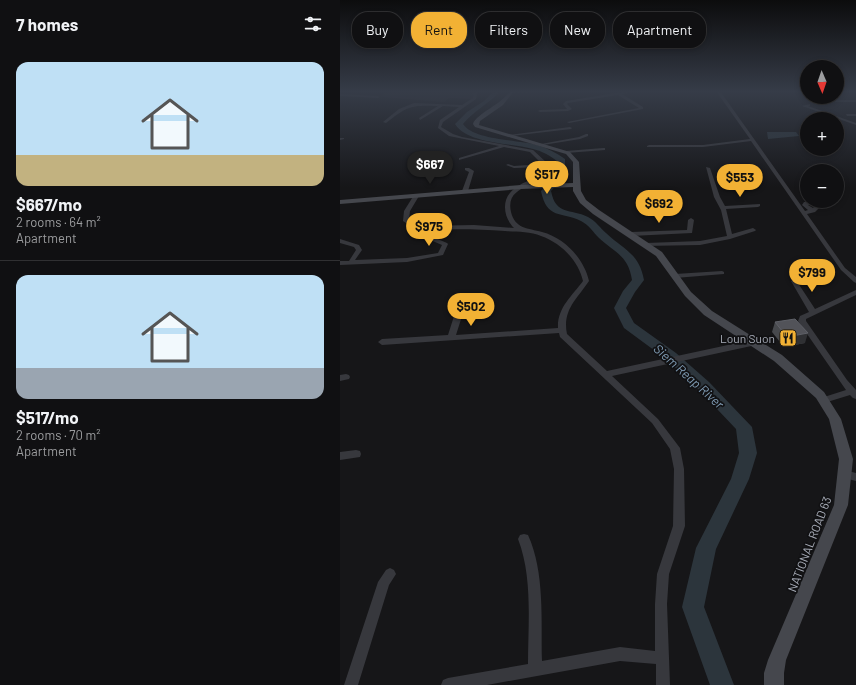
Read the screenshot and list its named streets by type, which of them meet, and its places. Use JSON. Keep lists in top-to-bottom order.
{
  "streets": {
    "street": ["NATIONAL ROAD 63"]
  },
  "water": ["Siem Reap River"],
  "places": {
    "restaurant": ["Loun Suon"]
  },
  "north": "bottom",
  "page": {
    "heading": "7 homes",
    "chip": [
      "Buy",
      "Rent",
      "Filters",
      "New",
      "Apartment"
    ],
    "list": [
      {
        "name": "$667/mo",
        "note": "2 rooms · 64 m² · Apartment"
      },
      {
        "name": "$517/mo",
        "note": "2 rooms · 70 m² · Apartment"
      }
    ],
    "map_buttons": ["+", "−"],
    "price": [
      "$667",
      "$517",
      "$553",
      "$692",
      "$975",
      "$799",
      "$502"
    ]
  }
}
